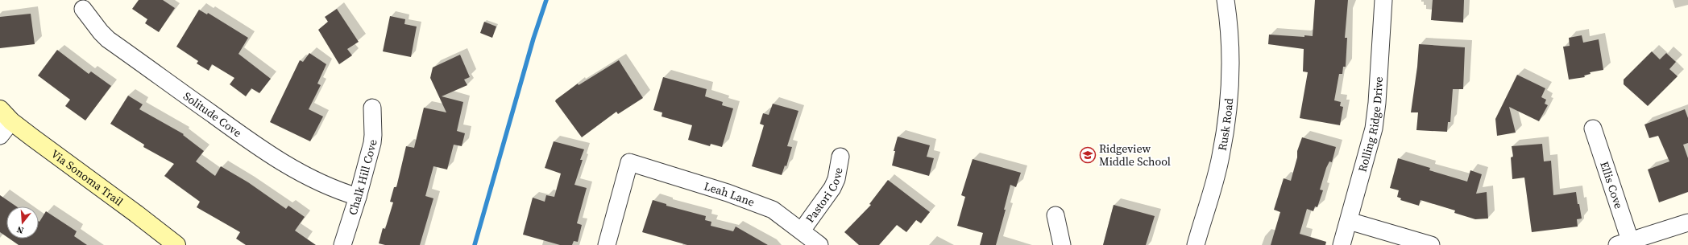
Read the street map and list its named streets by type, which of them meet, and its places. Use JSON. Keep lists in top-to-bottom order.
{
  "streets": {
    "street": [
      "Solitude Cove",
      "Rolling Ridge Drive",
      "Rusk Road",
      "Chalk Hill Cove",
      "Via Sonoma Trail",
      "Ellis Cove",
      "Leah Lane",
      "Pastori Cove"
    ]
  },
  "crossings": [
    ["Solitude Cove", "Chalk Hill Cove"],
    ["Leah Lane", "Pastori Cove"]
  ],
  "places": {
    "school or university": ["Ridgeview Middle School"]
  },
  "north": "bottom"
}
